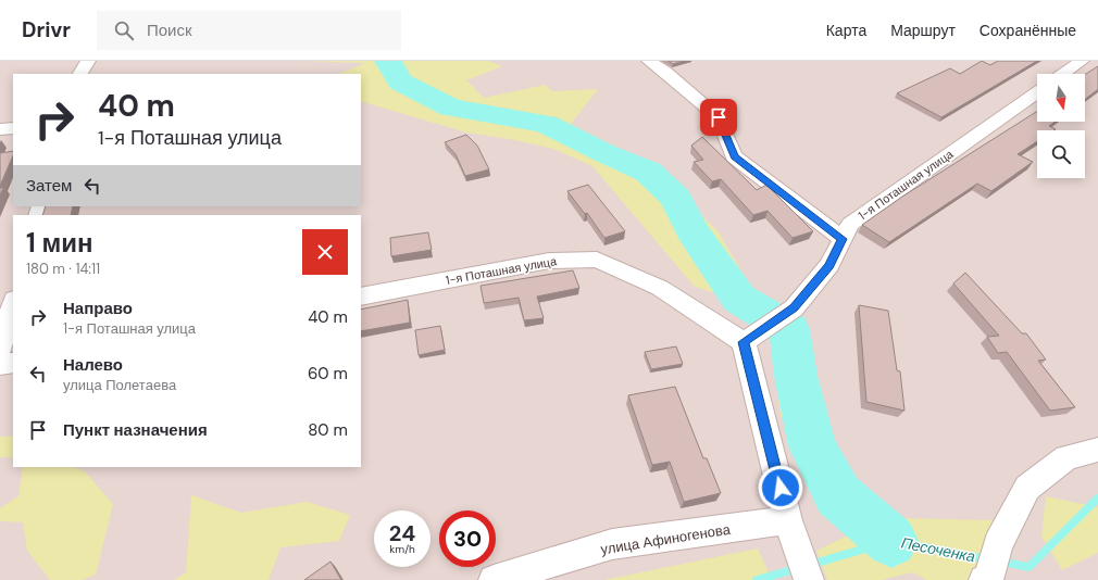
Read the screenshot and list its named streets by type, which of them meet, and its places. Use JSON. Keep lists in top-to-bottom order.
{
  "streets": {
    "street": ["1-я Поташная улица", "улица Афиногенова"]
  },
  "water": ["Песоченка"],
  "north": "bottom",
  "page": {
    "header": "Drivr",
    "search": "Поиск",
    "nav": ["Карта", "Маршрут", "Сохранённые"],
    "turn": ["40 m", "1-я Поташная улица"],
    "then": "Затем",
    "heading": ["1 мин", "180 m · 14:11"],
    "list": [
      {
        "name": "Направо",
        "note": "1-я Поташная улица",
        "value": "40 m"
      },
      {
        "name": "Налево",
        "note": "улица Полетаева",
        "value": "60 m"
      },
      {
        "name": "Пункт назначения",
        "value": "80 m"
      }
    ],
    "speed": "24 km/h",
    "limit": "30"
  }
}
